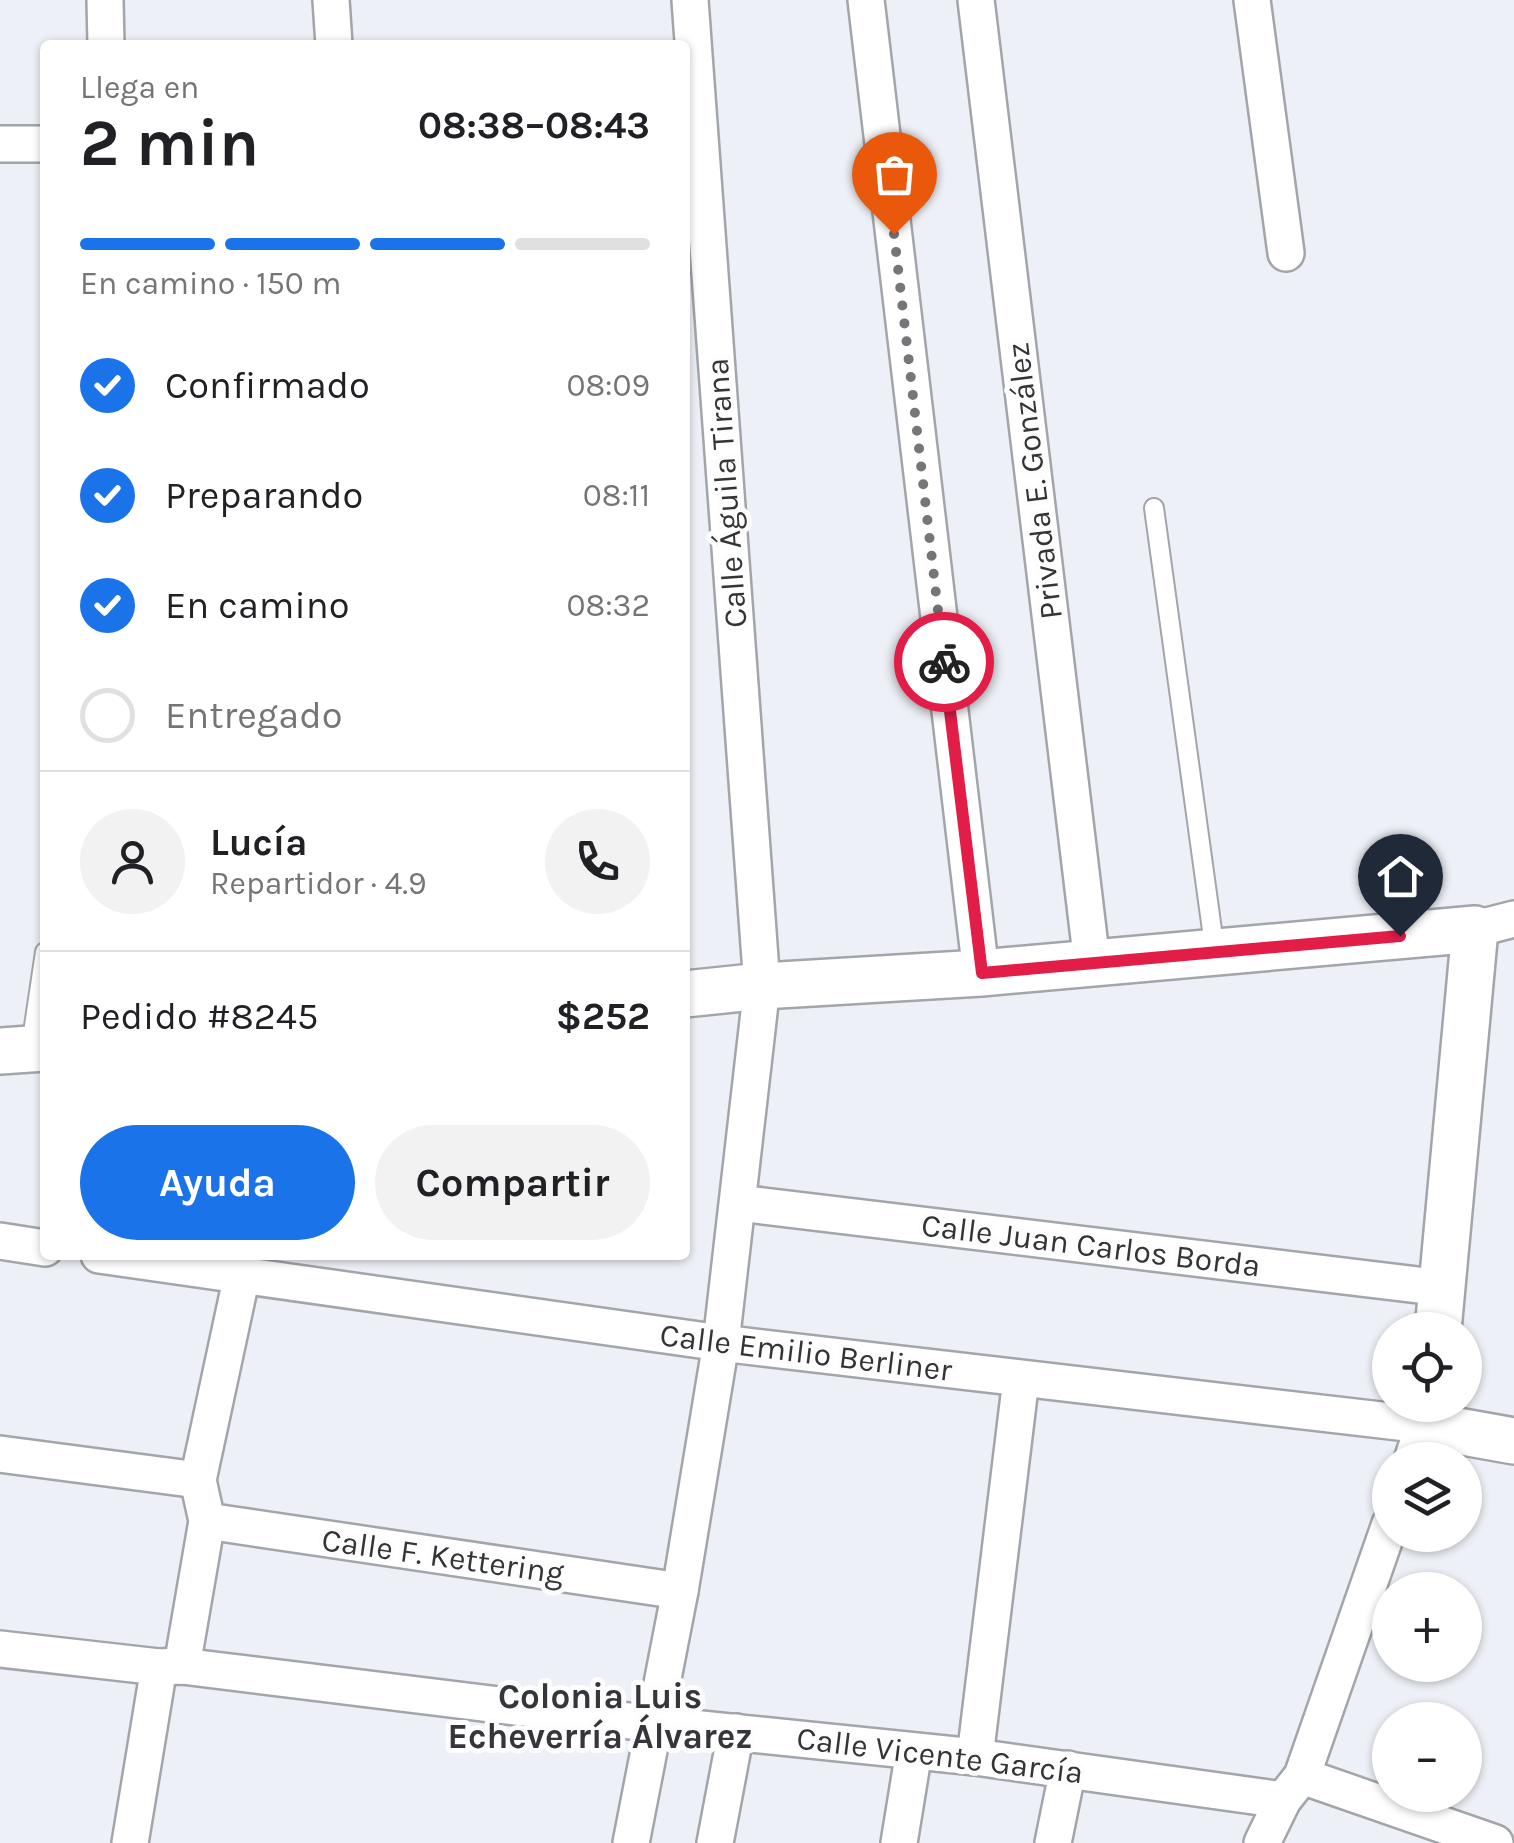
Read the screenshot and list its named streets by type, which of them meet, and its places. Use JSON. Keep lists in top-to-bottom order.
{
  "streets": {
    "street": [
      "Privada E. González",
      "Calle Águila Tirana",
      "Calle Juan Carlos Borda",
      "Calle Emilio Berliner",
      "Calle F. Kettering",
      "Calle Vicente García"
    ]
  },
  "crossings": [
    ["Calle Águila Tirana", "Calle Juan Carlos Borda"],
    ["Calle Águila Tirana", "Calle Emilio Berliner"],
    ["Calle Águila Tirana", "Calle F. Kettering"],
    ["Calle Águila Tirana", "Calle Vicente García"]
  ],
  "districts": ["Colonia Luis Echeverría Álvarez"],
  "page": {
    "heading": ["2 min", "Llega en", "08:38–08:43"],
    "panel": [
      "Lucía",
      "Repartidor · 4.9",
      "Pedido #8245",
      "$252"
    ],
    "bar": "En camino · 150 m",
    "list": [
      ["Confirmado", "08:09"],
      ["Preparando", "08:11"],
      ["En camino", "08:32"],
      "Entregado"
    ],
    "buttons": ["Ayuda", "Compartir"],
    "map_buttons": ["+", "−"]
  }
}
